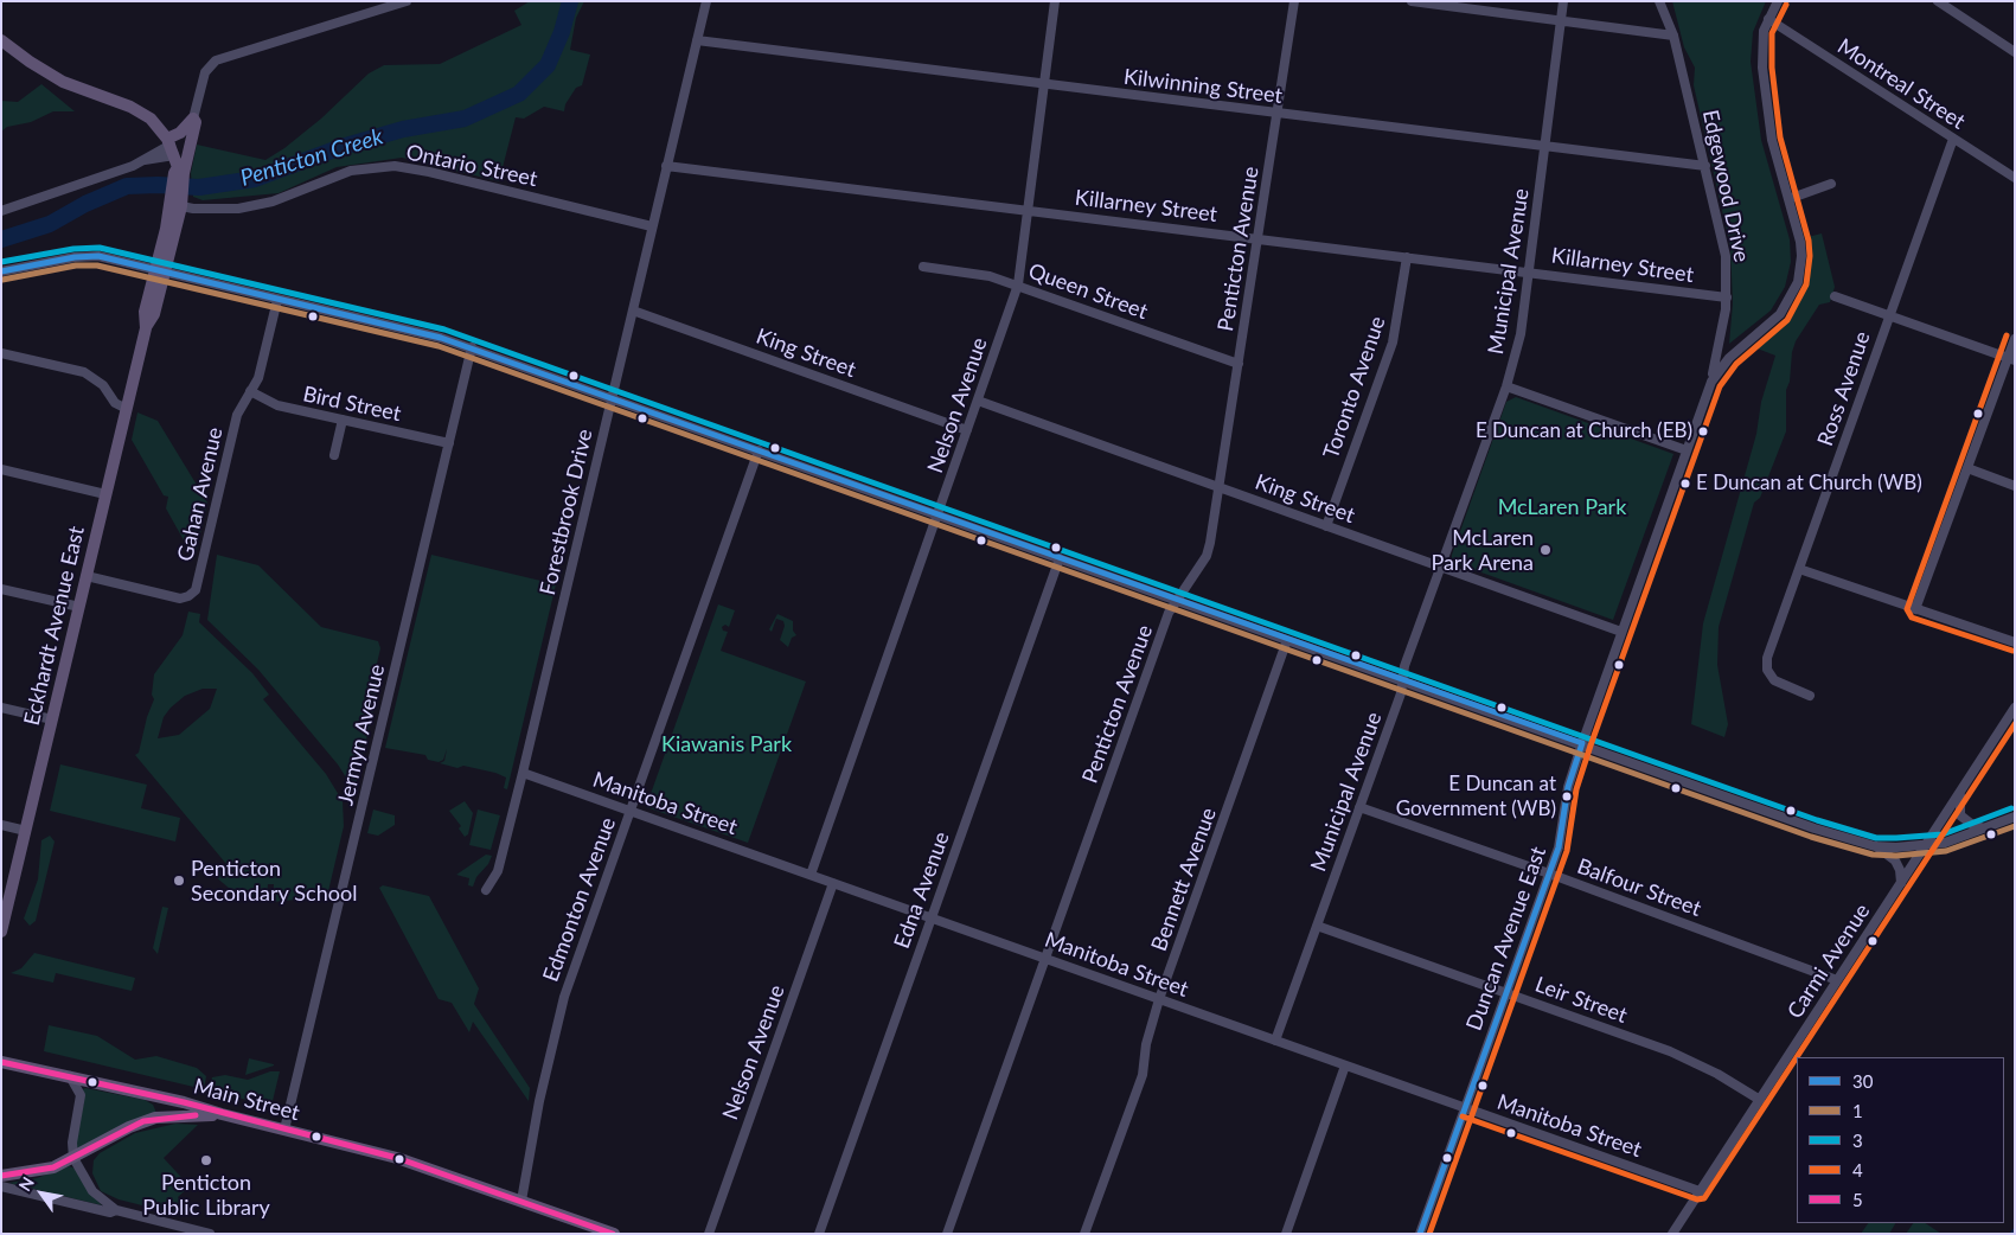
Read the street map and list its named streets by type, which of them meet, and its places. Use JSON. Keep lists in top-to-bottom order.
{
  "streets": {
    "main road": ["Eckhardt Avenue East", "Main Street"],
    "street": [
      "Montreal Street",
      "Kilwinning Street",
      "Ontario Street",
      "Edgewood Drive",
      "Killarney Street",
      "Penticton Avenue",
      "Municipal Avenue",
      "Queen Street",
      "King Street",
      "Toronto Avenue",
      "Ross Avenue",
      "Bird Street",
      "Nelson Avenue",
      "Gahan Avenue",
      "Forestbrook Drive",
      "Jermyn Avenue",
      "Manitoba Street",
      "Bennett Avenue",
      "Balfour Street",
      "Edna Avenue",
      "Edmonton Avenue",
      "Duncan Avenue East",
      "Carmi Avenue",
      "Leir Street"
    ]
  },
  "crossings": [
    ["Montreal Street", "Ross Avenue"],
    ["Montreal Street", "Duncan Avenue East"],
    ["Kilwinning Street", "Edgewood Drive"],
    ["Kilwinning Street", "Penticton Avenue"],
    ["Kilwinning Street", "Municipal Avenue"],
    ["Kilwinning Street", "Nelson Avenue"],
    ["Kilwinning Street", "Forestbrook Drive"],
    ["Ontario Street", "Forestbrook Drive"],
    ["Ontario Street", "Eckhardt Avenue East"],
    ["Edgewood Drive", "Killarney Street"],
    ["Edgewood Drive", "Duncan Avenue East"],
    ["Killarney Street", "Penticton Avenue"],
    ["Killarney Street", "Municipal Avenue"],
    ["Killarney Street", "Toronto Avenue"],
    ["Killarney Street", "Nelson Avenue"],
    ["Killarney Street", "Forestbrook Drive"],
    ["Penticton Avenue", "Queen Street"],
    ["Penticton Avenue", "King Street"],
    ["Penticton Avenue", "Manitoba Street"],
    ["Municipal Avenue", "King Street"],
    ["Municipal Avenue", "Manitoba Street"],
    ["Municipal Avenue", "Balfour Street"],
    ["Municipal Avenue", "Leir Street"],
    ["Queen Street", "Nelson Avenue"],
    ["King Street", "Toronto Avenue"],
    ["King Street", "Nelson Avenue"],
    ["King Street", "Forestbrook Drive"],
    ["King Street", "Duncan Avenue East"],
    ["Bird Street", "Gahan Avenue"],
    ["Bird Street", "Jermyn Avenue"],
    ["Nelson Avenue", "Manitoba Street"],
    ["Gahan Avenue", "Eckhardt Avenue East"],
    ["Forestbrook Drive", "Manitoba Street"],
    ["Jermyn Avenue", "Main Street"],
    ["Manitoba Street", "Bennett Avenue"],
    ["Manitoba Street", "Edna Avenue"],
    ["Manitoba Street", "Edmonton Avenue"],
    ["Manitoba Street", "Duncan Avenue East"],
    ["Manitoba Street", "Carmi Avenue"],
    ["Balfour Street", "Duncan Avenue East"],
    ["Balfour Street", "Carmi Avenue"],
    ["Edmonton Avenue", "Main Street"],
    ["Duncan Avenue East", "Leir Street"],
    ["Carmi Avenue", "Leir Street"]
  ],
  "water": ["Penticton Creek"],
  "parks": ["McLaren Park", "Kiawanis Park"],
  "places": [
    "E Duncan at Church (EB)",
    "E Duncan at Church (WB)",
    "McLaren Park Arena",
    "E Duncan at Government (WB)",
    "Penticton Secondary School",
    "Penticton Public Library"
  ],
  "lines": [
    "transit line 4",
    "transit line 3",
    "transit line 30",
    "transit line 1",
    "transit line 5"
  ],
  "legend": [
    "30",
    "1",
    "3",
    "4",
    "5"
  ],
  "north": "top left"
}
